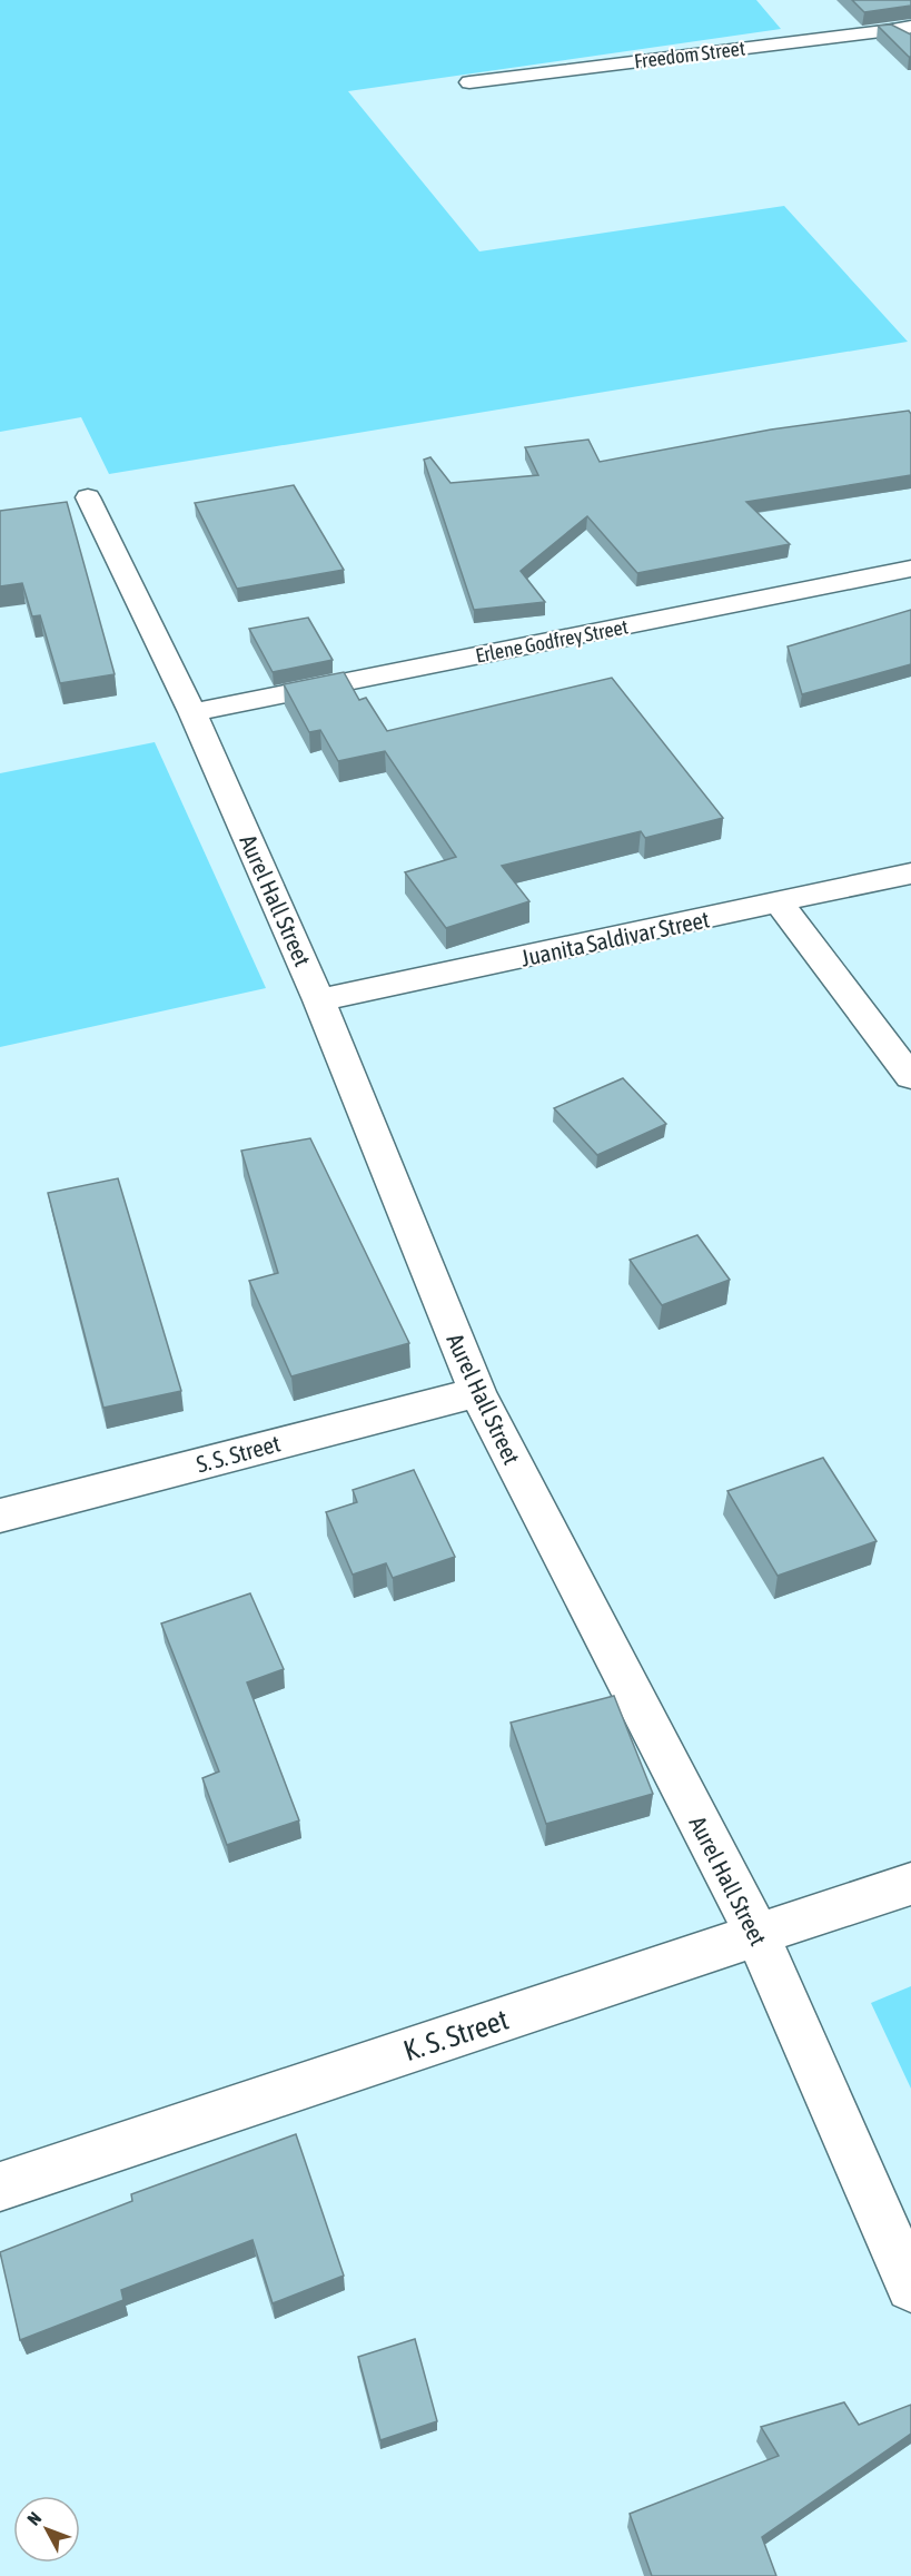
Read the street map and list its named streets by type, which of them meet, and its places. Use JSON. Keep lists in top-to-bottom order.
{
  "streets": {
    "street": [
      "Freedom Street",
      "Erlene Godfrey Street",
      "Aurel Hall Street",
      "Juanita Saldivar Street",
      "S. S. Street",
      "K. S. Street"
    ]
  },
  "crossings": [
    ["Erlene Godfrey Street", "Aurel Hall Street"],
    ["Aurel Hall Street", "Juanita Saldivar Street"],
    ["Aurel Hall Street", "S. S. Street"],
    ["Aurel Hall Street", "K. S. Street"]
  ],
  "north": "top left"
}
